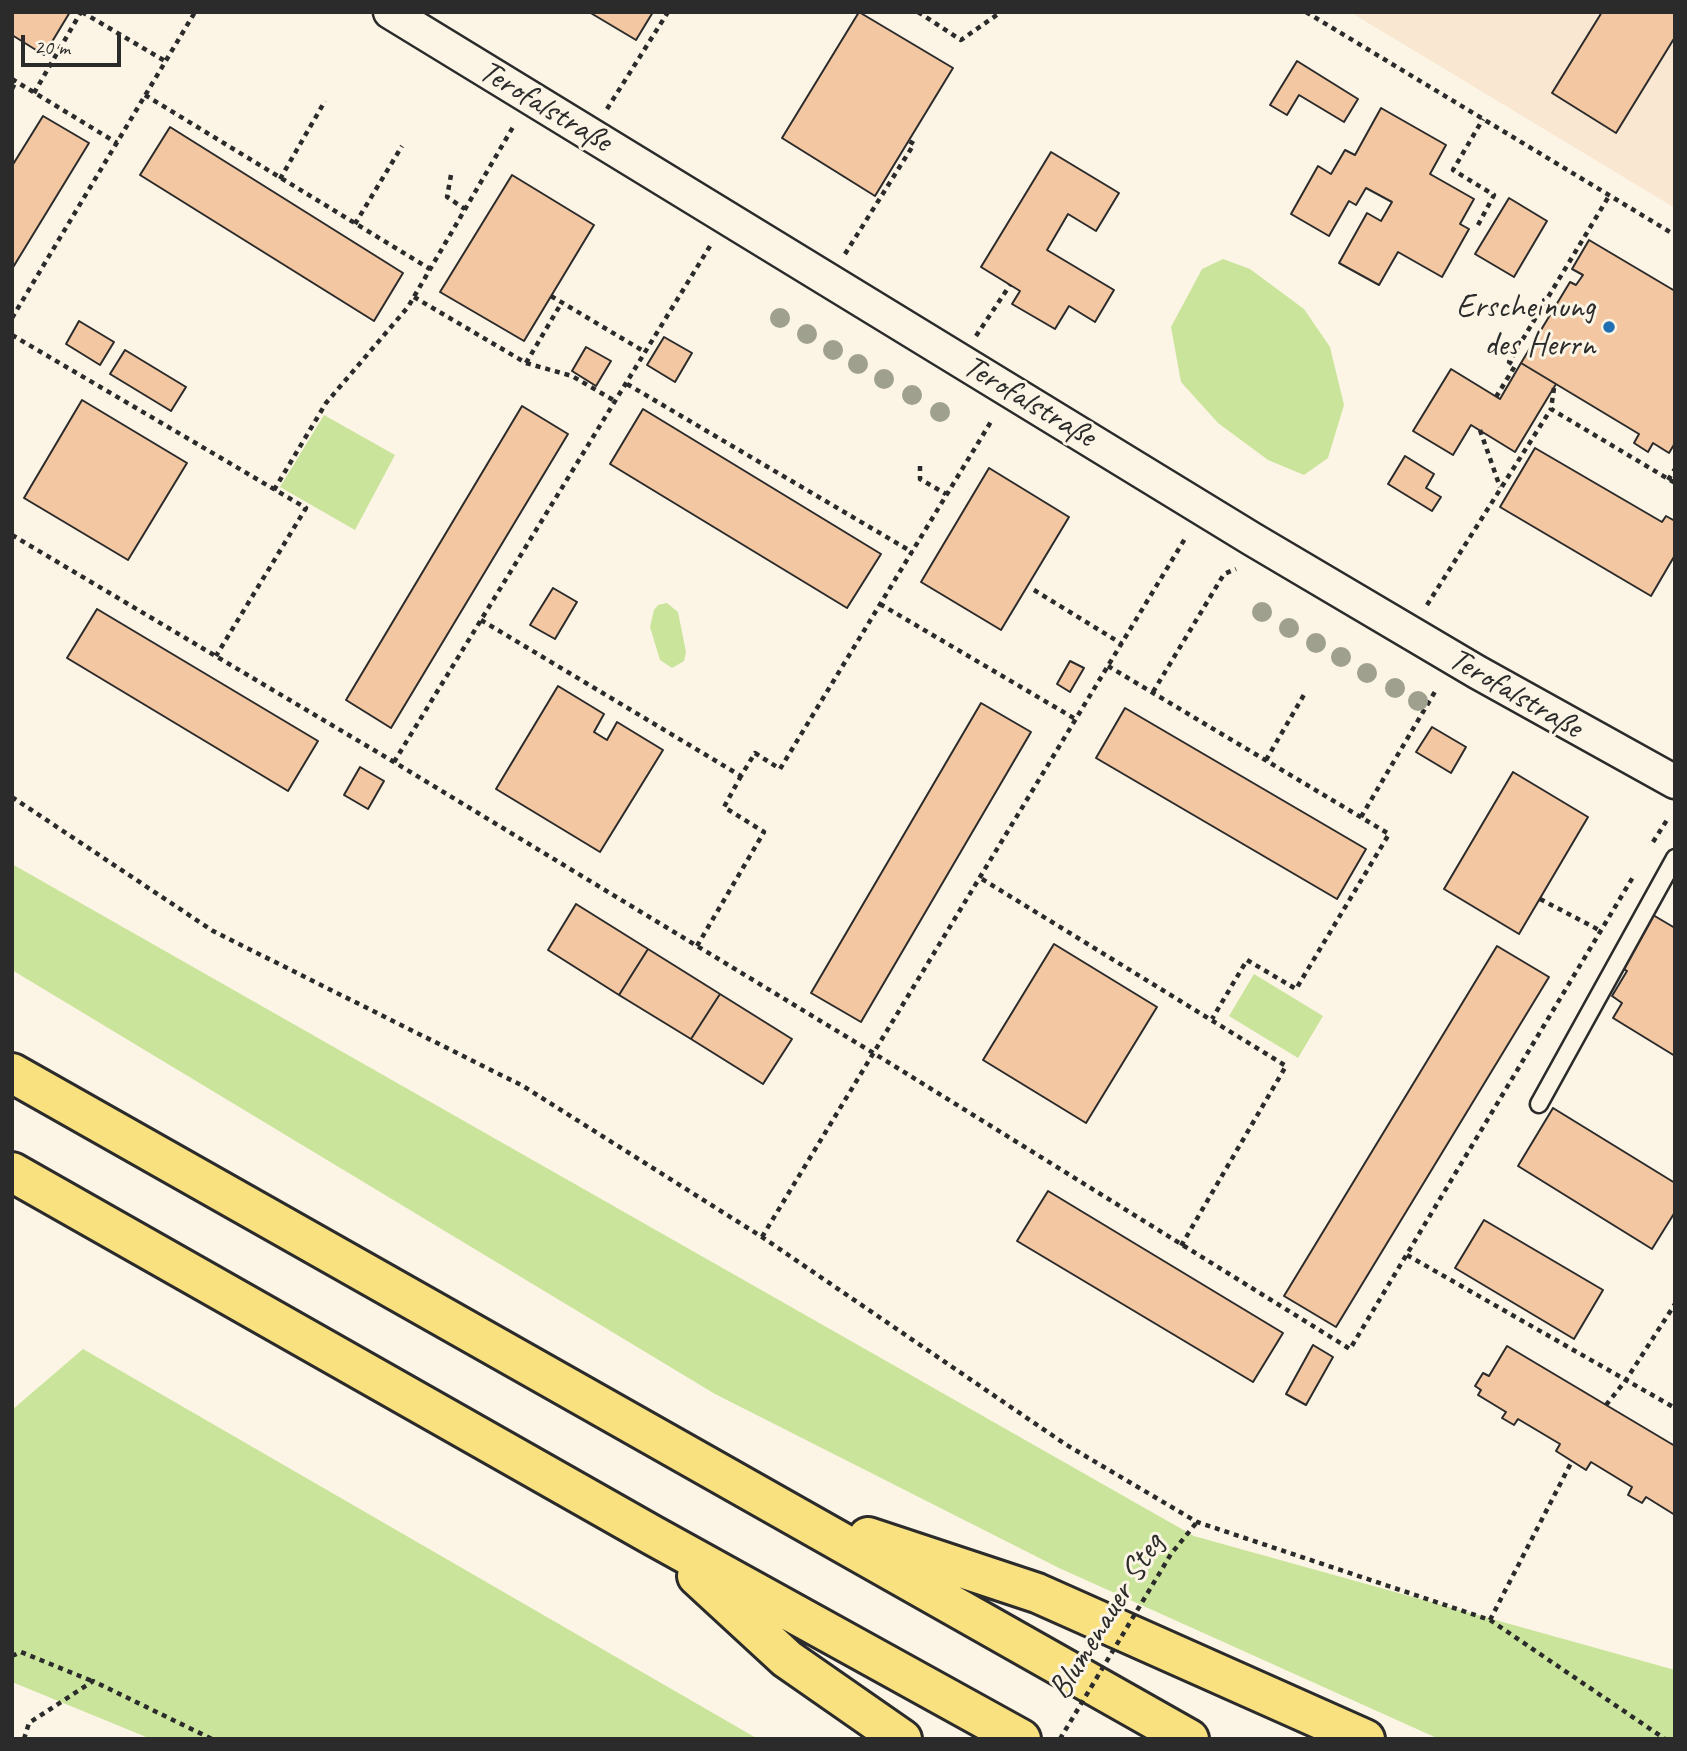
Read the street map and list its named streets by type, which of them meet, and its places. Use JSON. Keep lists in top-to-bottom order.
{
  "streets": {
    "street": ["Terofalstraße"],
    "path": ["Blumenauer Steg"]
  },
  "places": ["Erscheinung des Herrn"],
  "scale_bar": "20 m"
}
